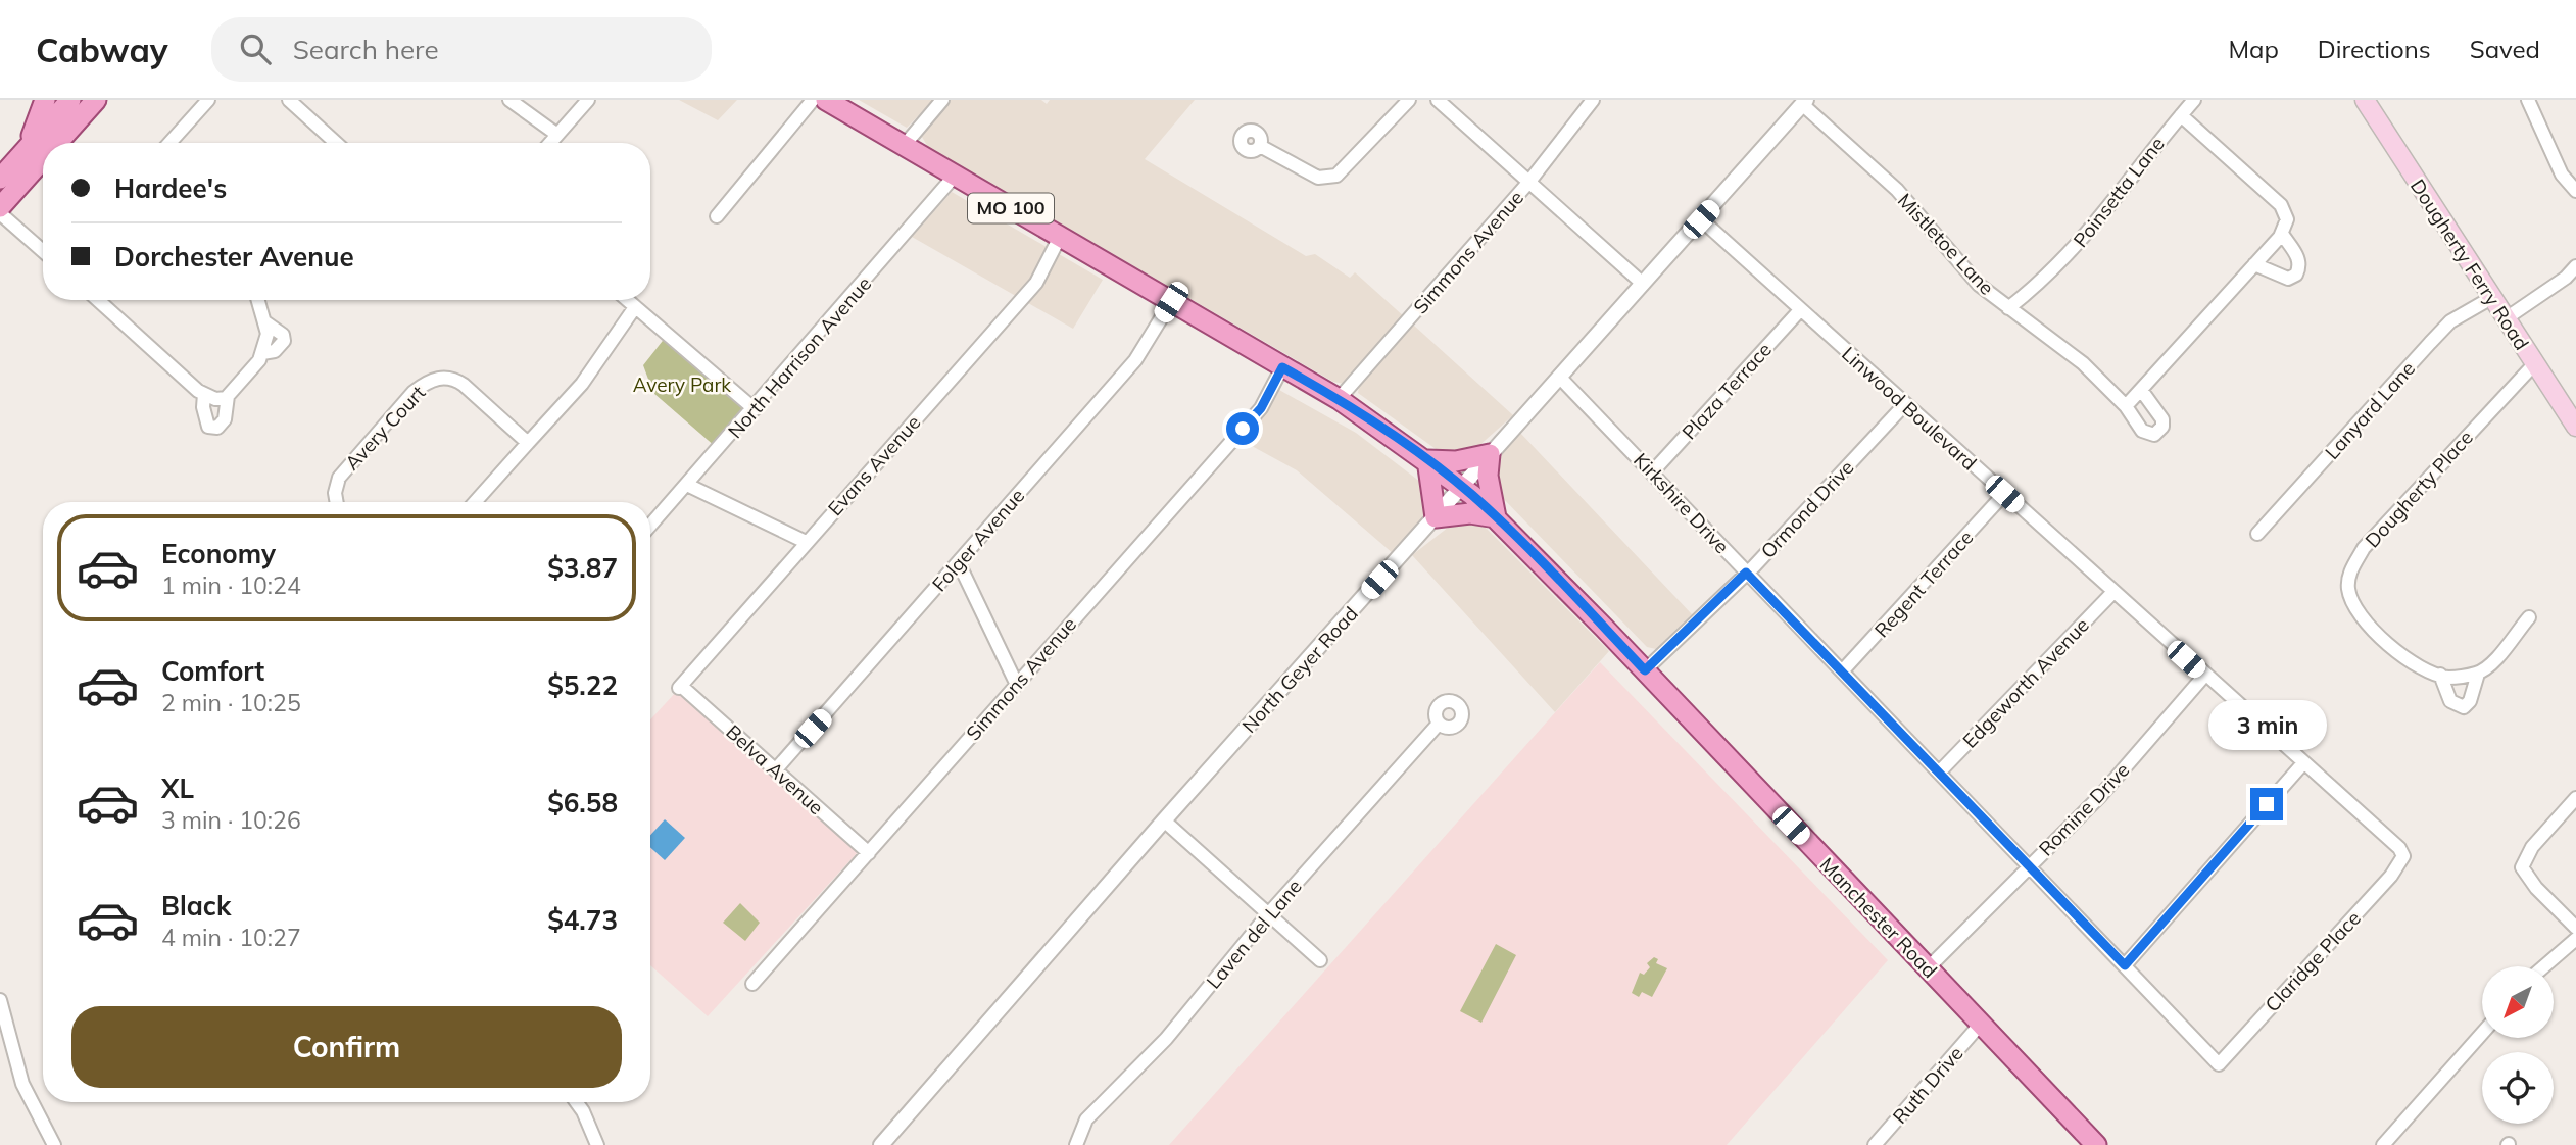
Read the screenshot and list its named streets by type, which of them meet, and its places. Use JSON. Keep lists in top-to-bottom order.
{
  "streets": {
    "main road": ["MO 100", "Dougherty Ferry Road", "Manchester Road"],
    "street": [
      "Poinsetta Lane",
      "Mistletoe Lane",
      "Simmons Avenue",
      "North Harrison Avenue",
      "Plaza Terrace",
      "Linwood Boulevard",
      "Lanyard Lane",
      "Avery Court",
      "Evans Avenue",
      "Dougherty Place",
      "Kirkshire Drive",
      "Ormond Drive",
      "Folger Avenue",
      "Regent Terrace",
      "North Geyer Road",
      "Edgeworth Avenue",
      "Belva Avenue",
      "Romine Drive",
      "Laven del Lane",
      "Claridge Place",
      "Ruth Drive"
    ]
  },
  "crossings": [
    ["Poinsetta Lane", "Mistletoe Lane"],
    ["Mistletoe Lane", "North Geyer Road"],
    ["Simmons Avenue", "Belva Avenue"],
    ["Simmons Avenue", "Manchester Road"],
    ["Dougherty Ferry Road", "Lanyard Lane"],
    ["Dougherty Ferry Road", "Dougherty Place"],
    ["North Harrison Avenue", "Manchester Road"],
    ["Plaza Terrace", "Linwood Boulevard"],
    ["Plaza Terrace", "Kirkshire Drive"],
    ["Linwood Boulevard", "Ormond Drive"],
    ["Linwood Boulevard", "Regent Terrace"],
    ["Linwood Boulevard", "North Geyer Road"],
    ["Linwood Boulevard", "Edgeworth Avenue"],
    ["Linwood Boulevard", "Romine Drive"],
    ["Linwood Boulevard", "Claridge Place"],
    ["Evans Avenue", "Belva Avenue"],
    ["Evans Avenue", "Manchester Road"],
    ["Kirkshire Drive", "Ormond Drive"],
    ["Kirkshire Drive", "Regent Terrace"],
    ["Kirkshire Drive", "North Geyer Road"],
    ["Kirkshire Drive", "Edgeworth Avenue"],
    ["Kirkshire Drive", "Romine Drive"],
    ["Kirkshire Drive", "Claridge Place"],
    ["Ormond Drive", "Manchester Road"],
    ["Folger Avenue", "Belva Avenue"],
    ["Folger Avenue", "Manchester Road"],
    ["North Geyer Road", "Manchester Road"],
    ["Romine Drive", "Manchester Road"],
    ["Manchester Road", "Ruth Drive"]
  ],
  "parks": ["Avery Park"],
  "north": "bottom left",
  "page": {
    "header": "Cabway",
    "search": "Search here",
    "nav": ["Map", "Directions", "Saved"],
    "banner": ["Hardee's", "Dorchester Avenue"],
    "list": [
      {
        "name": "Economy",
        "note": "1 min · 10:24",
        "value": "$3.87"
      },
      {
        "name": "Comfort",
        "note": "2 min · 10:25",
        "value": "$5.22"
      },
      {
        "name": "XL",
        "note": "3 min · 10:26",
        "value": "$6.58"
      },
      {
        "name": "Black",
        "note": "4 min · 10:27",
        "value": "$4.73"
      }
    ],
    "bubble": "3 min",
    "buttons": "Confirm"
  }
}
